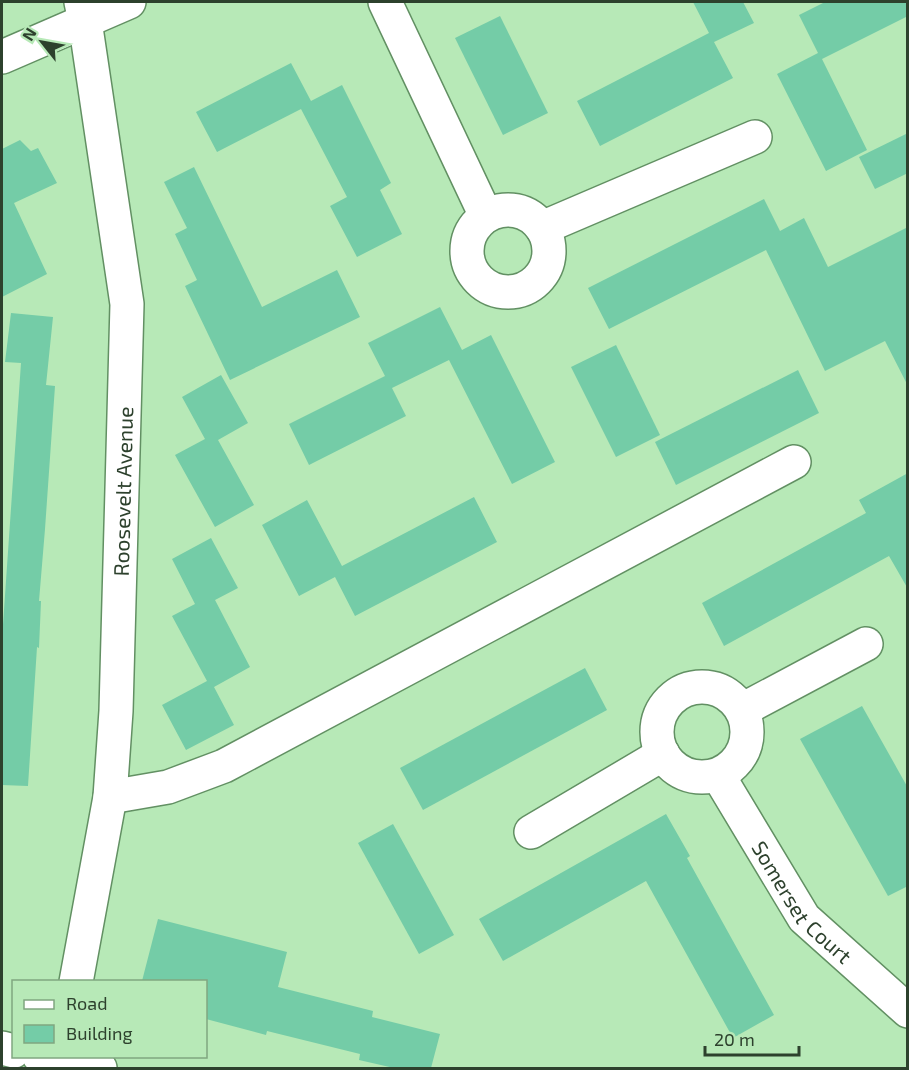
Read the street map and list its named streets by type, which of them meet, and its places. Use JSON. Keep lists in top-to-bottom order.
{
  "streets": {
    "street": ["Roosevelt Avenue", "Somerset Court"]
  },
  "legend": ["Road", "Building"],
  "scale_bar": "20 m",
  "north": "top left"
}
